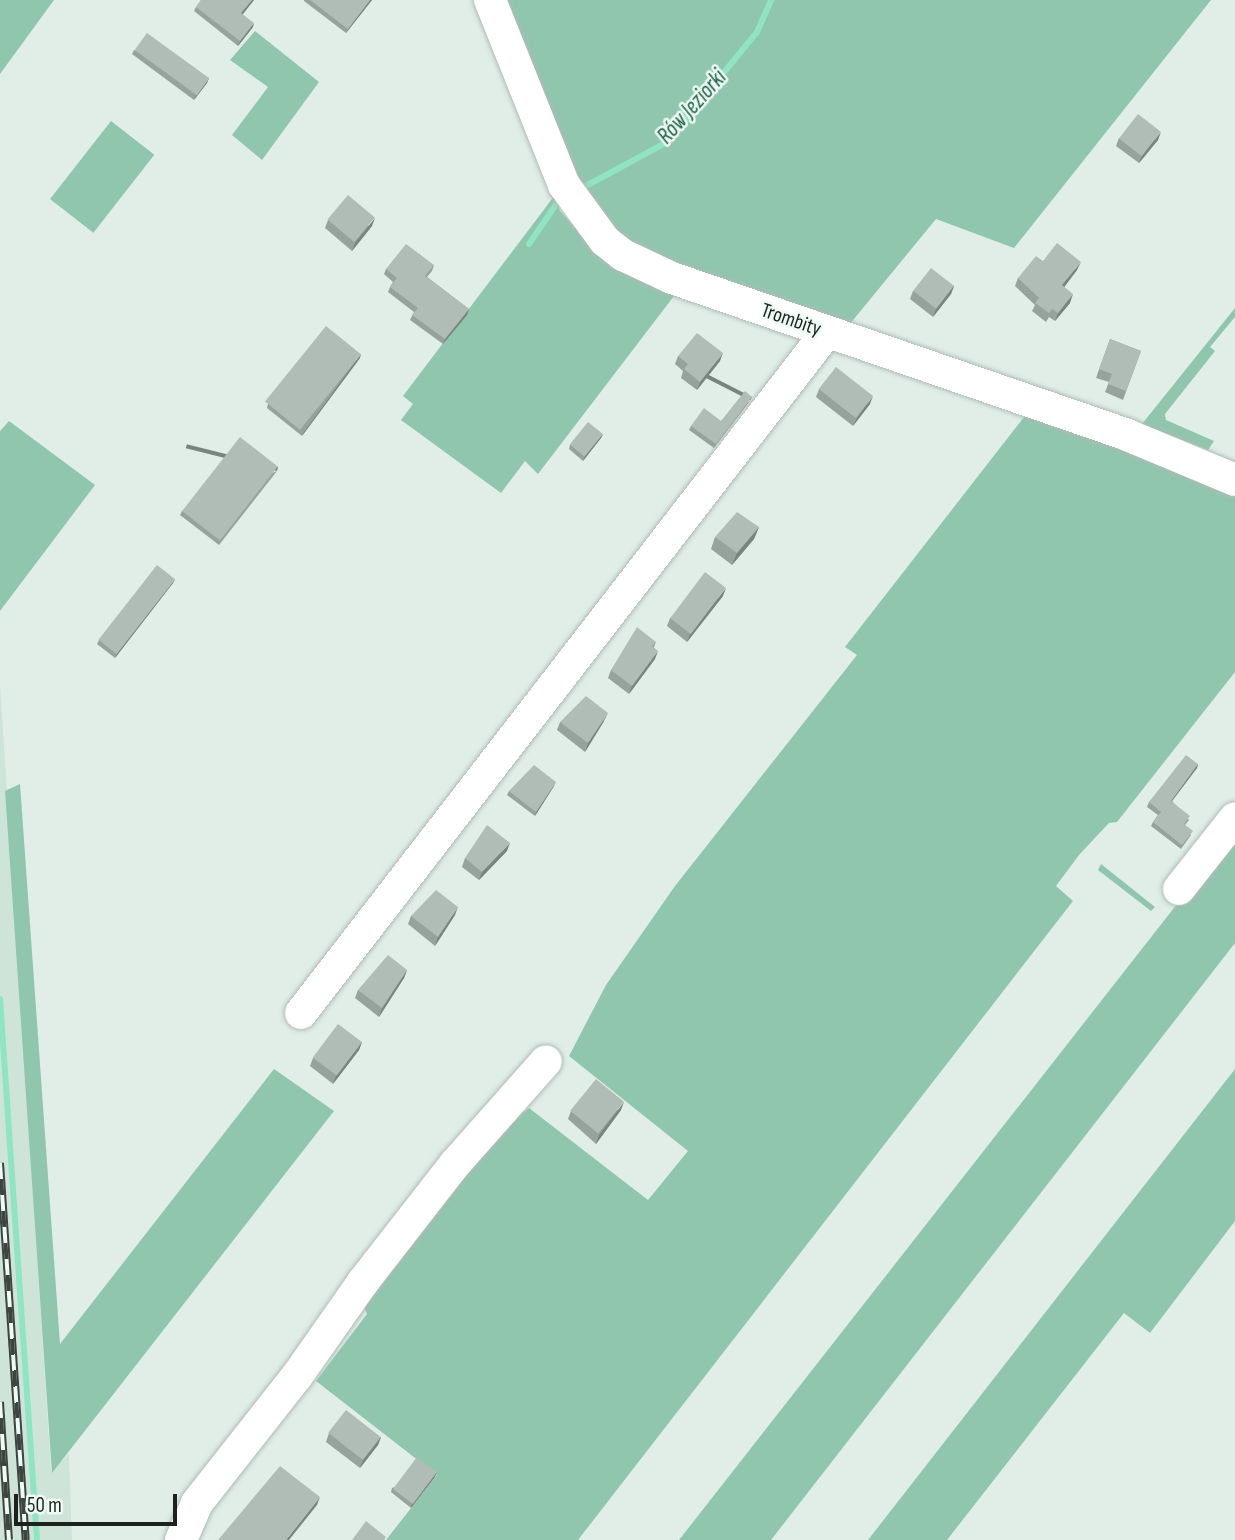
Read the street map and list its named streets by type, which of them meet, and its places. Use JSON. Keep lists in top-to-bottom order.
{
  "streets": {
    "street": ["Trombity"]
  },
  "water": ["Rów Jeziorki"],
  "scale_bar": "50 m"
}
